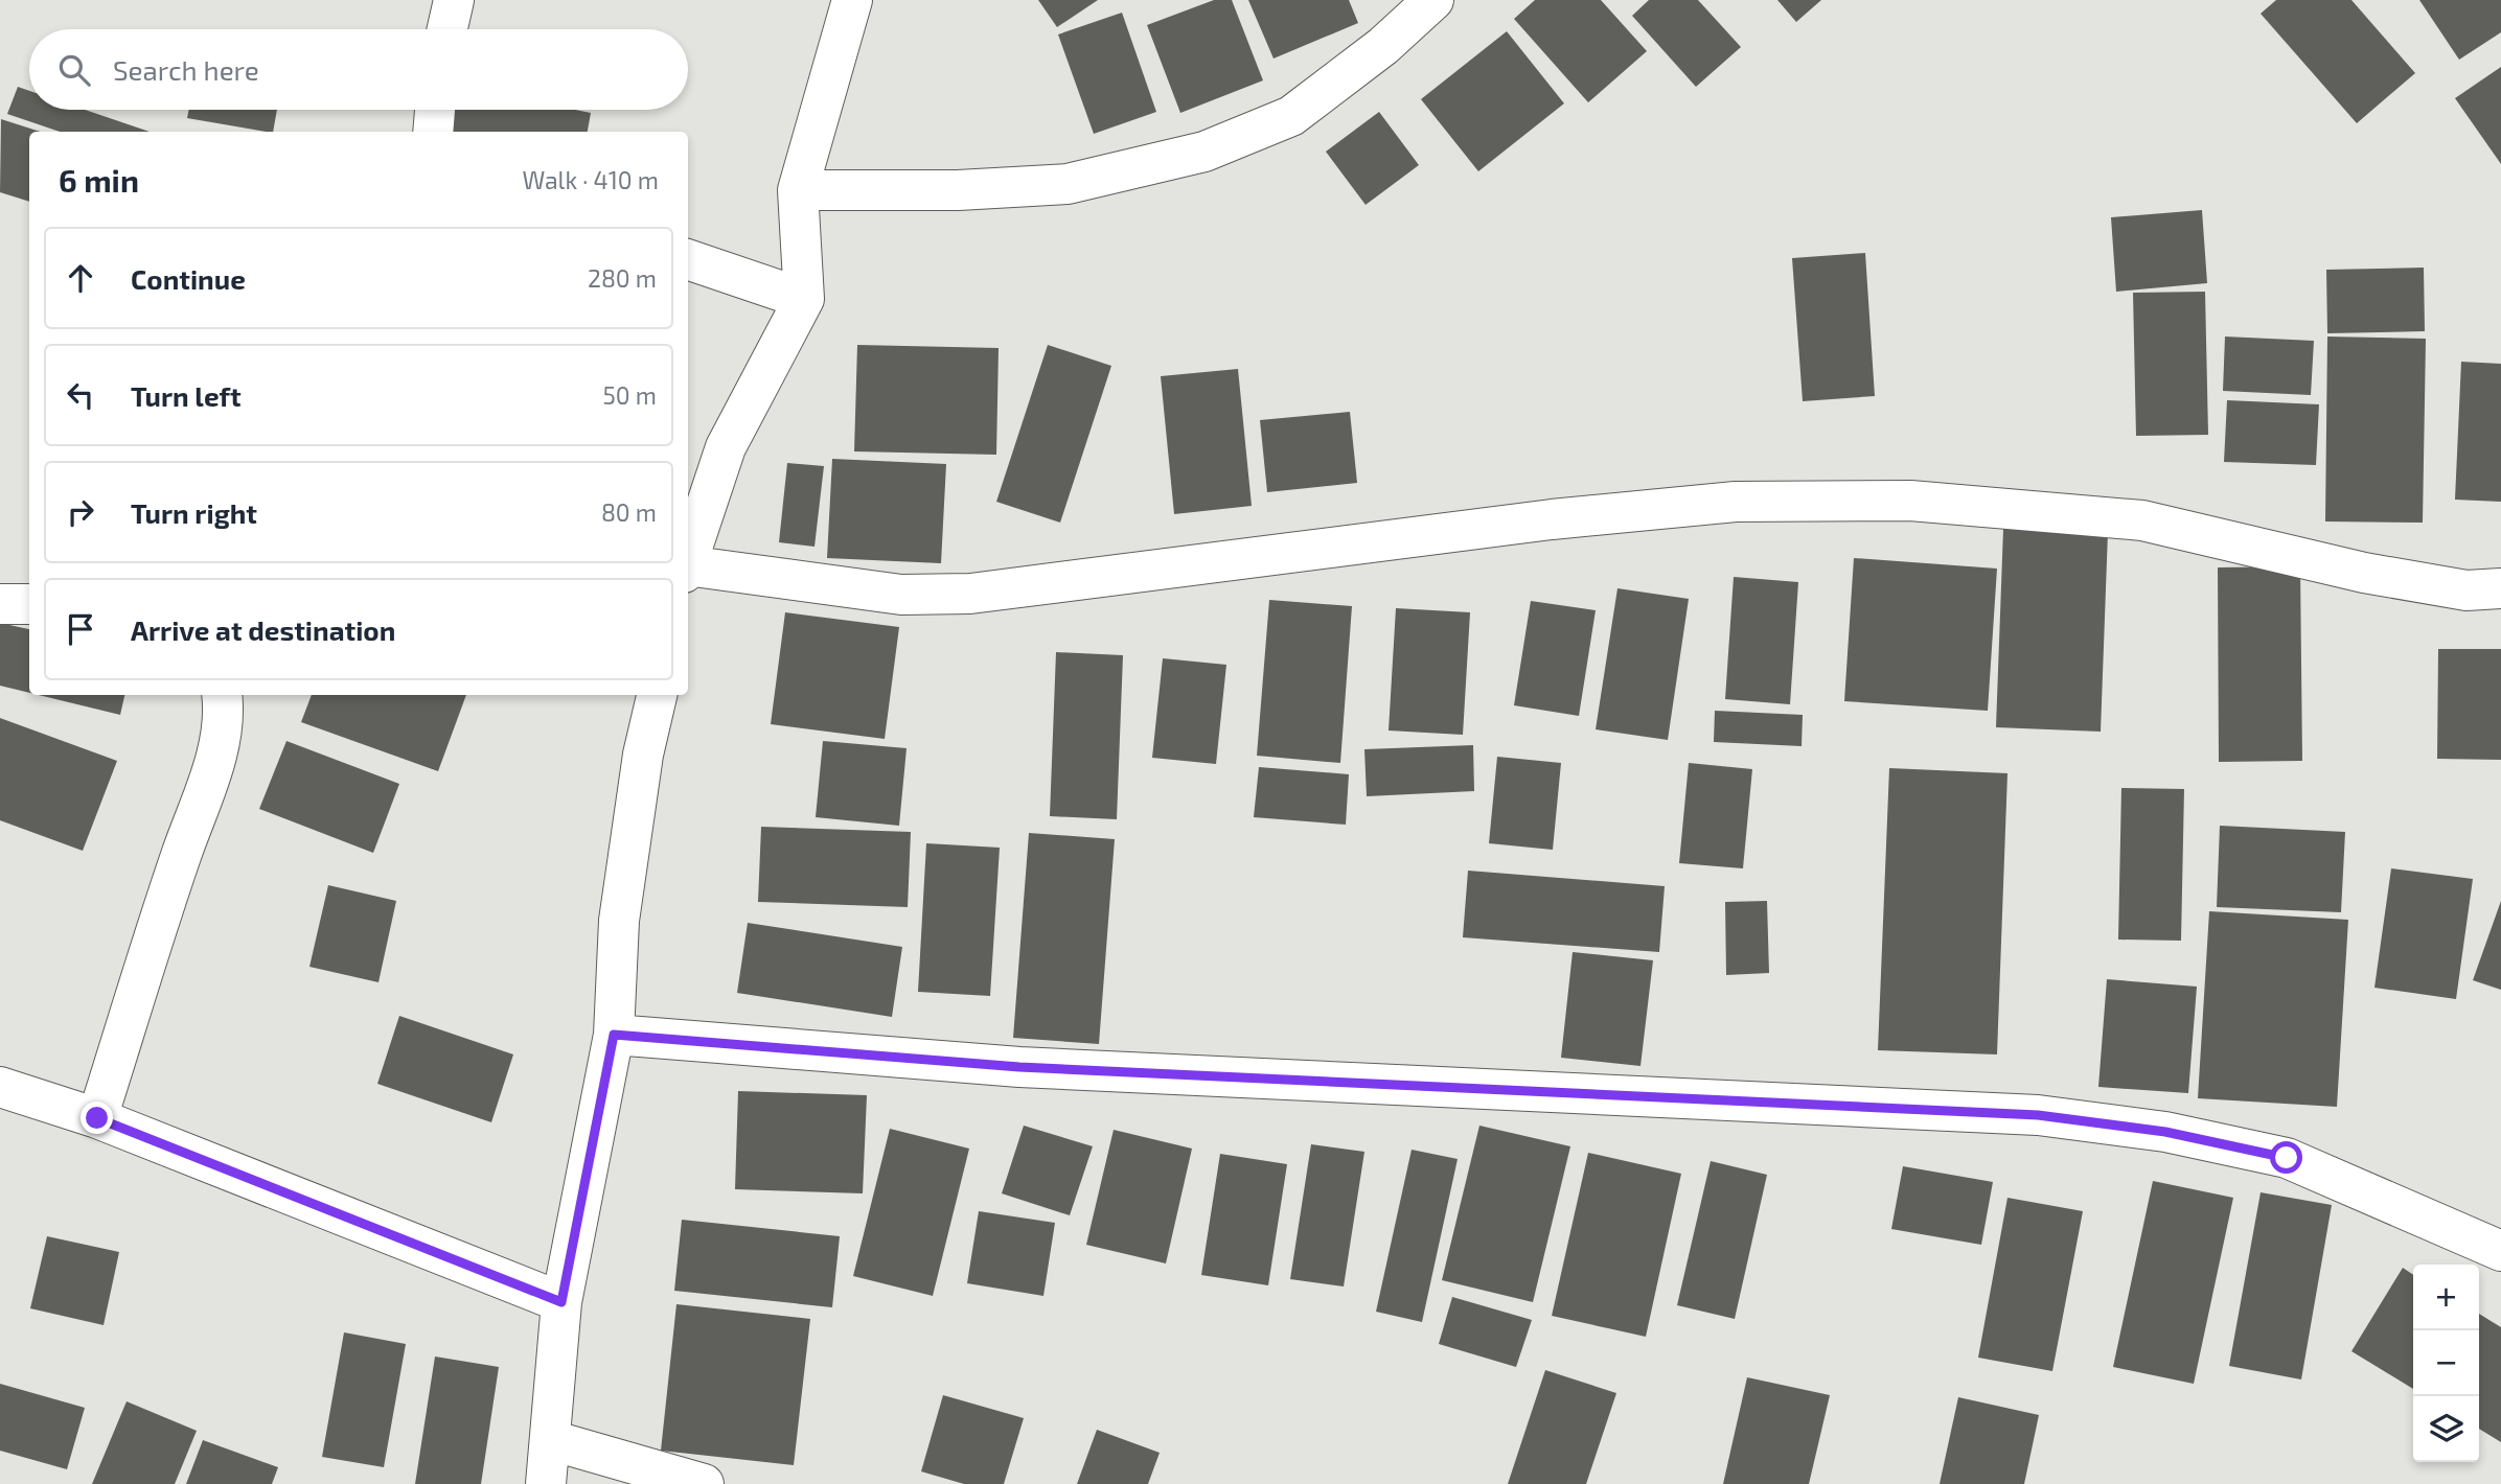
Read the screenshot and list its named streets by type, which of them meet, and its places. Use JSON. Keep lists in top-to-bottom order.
{
  "page": {
    "search": "Search here",
    "heading": ["6 min", "Walk · 410 m"],
    "list": [
      ["Continue", "280 m"],
      ["Turn left", "50 m"],
      ["Turn right", "80 m"],
      "Arrive at destination"
    ],
    "map_buttons": ["+", "−"]
  }
}
